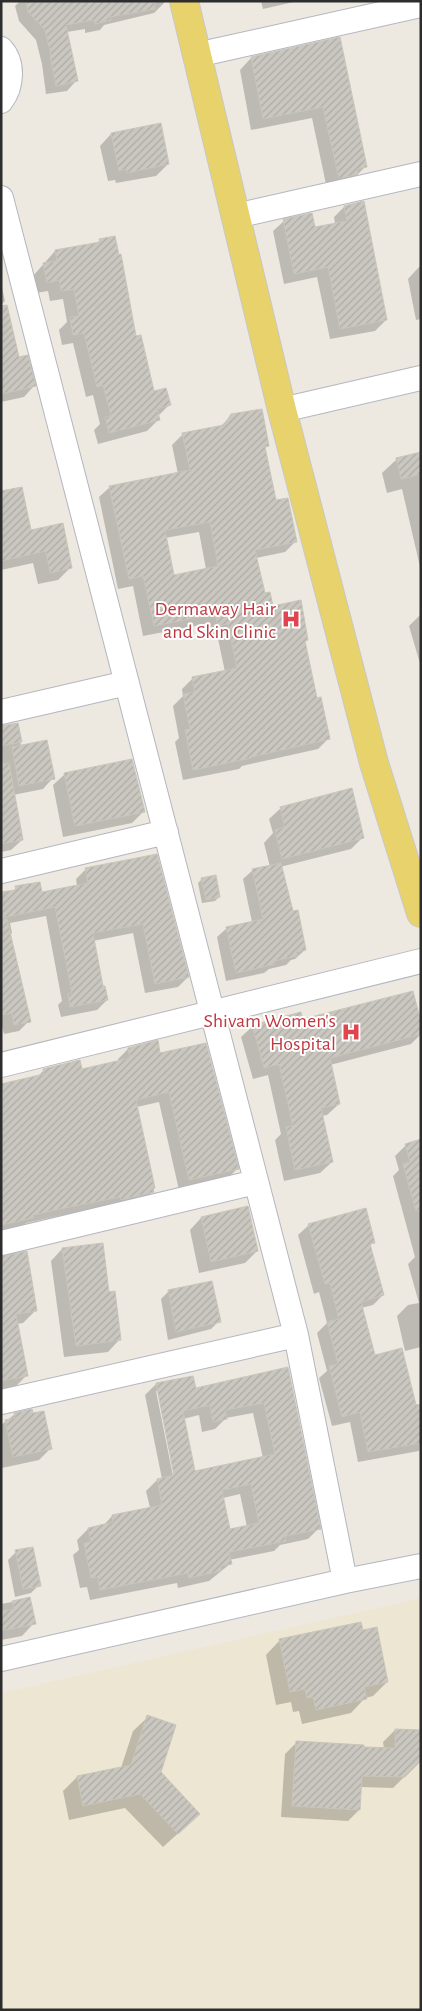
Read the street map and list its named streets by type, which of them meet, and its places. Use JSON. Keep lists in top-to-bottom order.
{
  "places": {
    "hospital": ["Dermaway Hair and Skin Clinic", "Shivam Women's Hospital"]
  }
}
